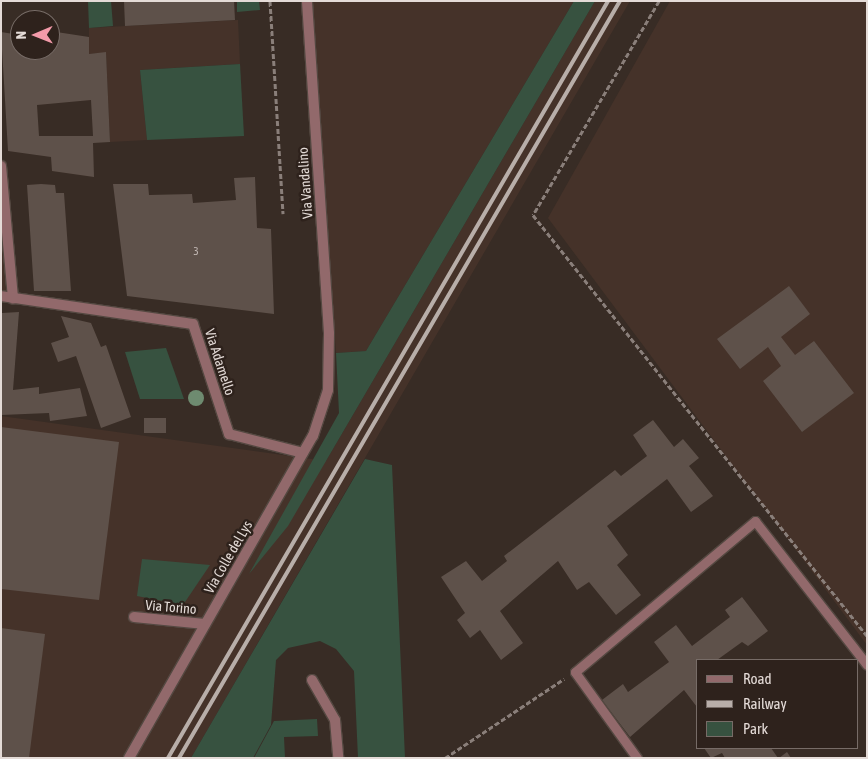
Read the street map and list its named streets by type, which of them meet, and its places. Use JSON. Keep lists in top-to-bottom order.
{
  "streets": {
    "street": [
      "Via Vandalino",
      "Via Adamello",
      "Via Colle del Lys",
      "Via Torino"
    ]
  },
  "crossings": [
    ["Via Vandalino", "Via Colle del Lys"],
    ["Via Adamello", "Via Colle del Lys"],
    ["Via Colle del Lys", "Via Torino"]
  ],
  "house_numbers": ["3"],
  "legend": ["Road", "Railway", "Park"],
  "north": "left"
}
